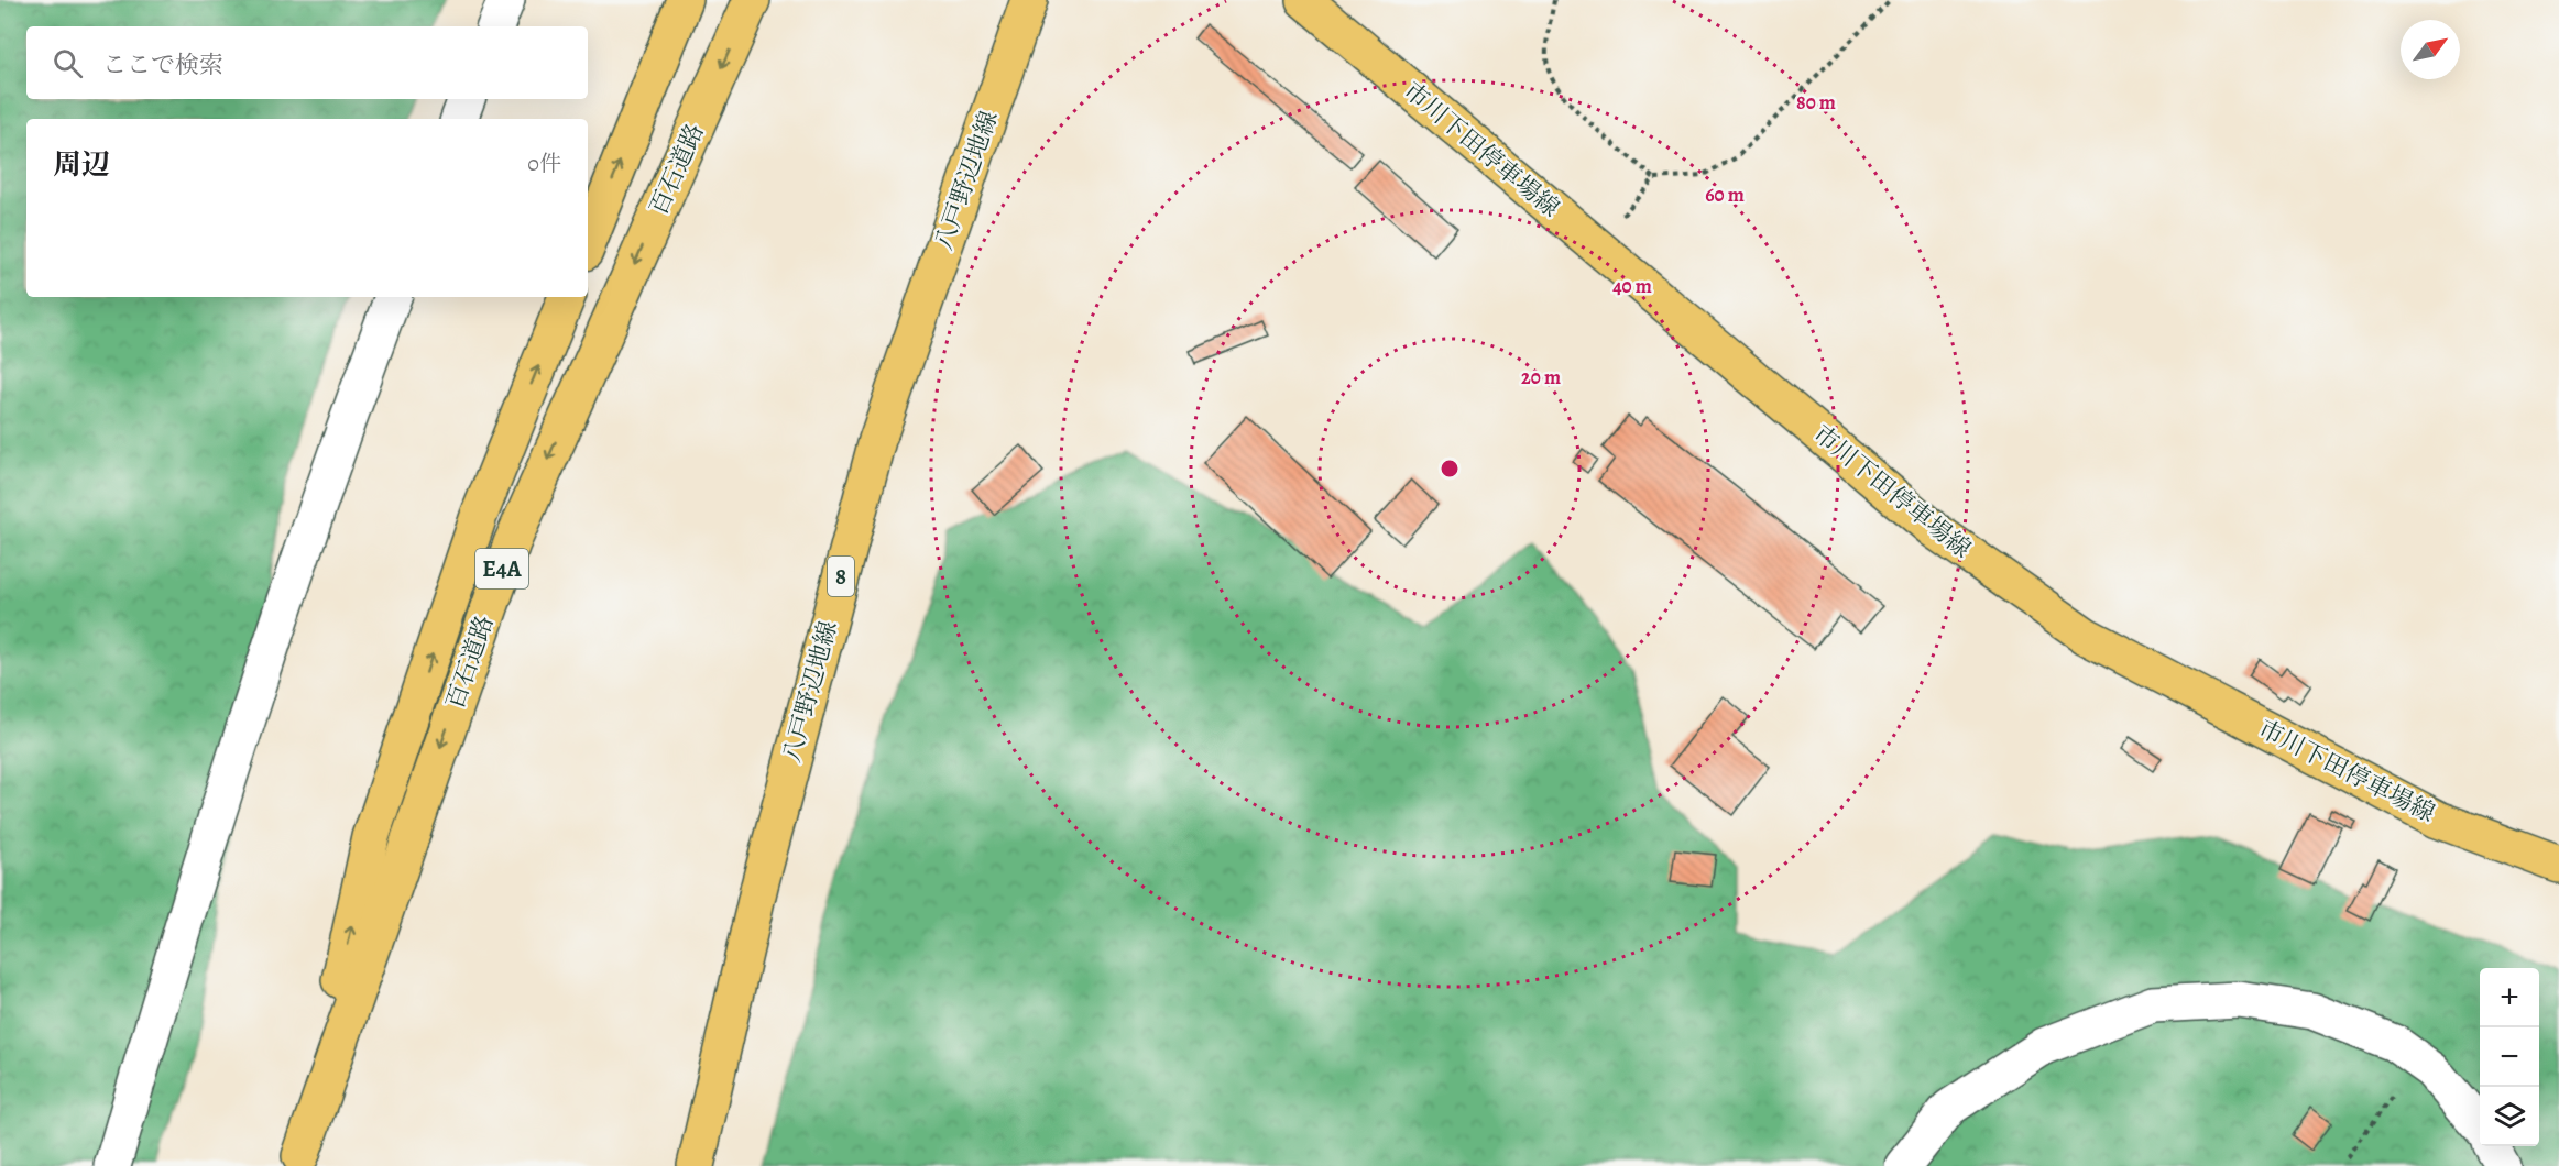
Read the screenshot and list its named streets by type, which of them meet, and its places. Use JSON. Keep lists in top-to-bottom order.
{
  "streets": {
    "main road": [
      "市川下田停車場線",
      "百石道路",
      "八戸野辺地線",
      "E4A",
      "8"
    ]
  },
  "north": "top right",
  "page": {
    "search": "ここで検索",
    "heading": ["周辺", "0件"],
    "map_buttons": ["+", "−"]
  },
  "rings": [
    "80 m",
    "60 m",
    "40 m",
    "20 m"
  ]
}
